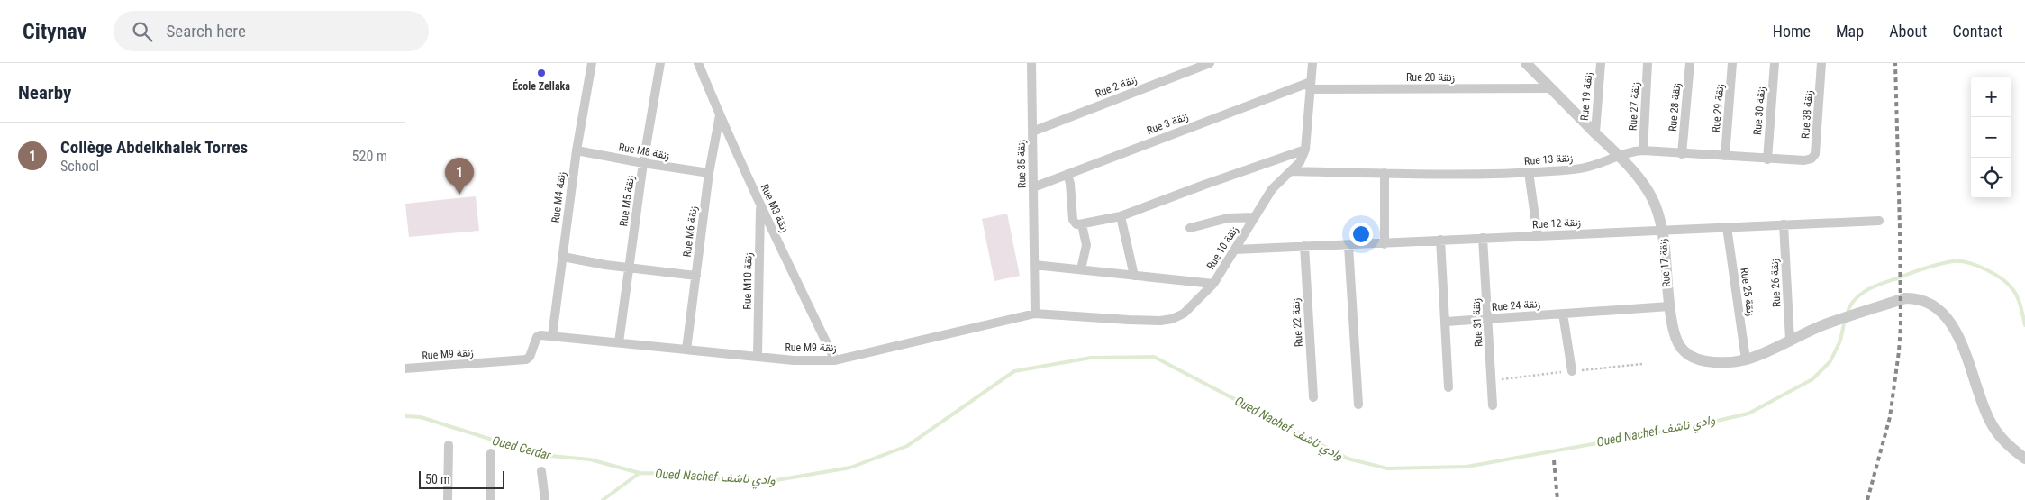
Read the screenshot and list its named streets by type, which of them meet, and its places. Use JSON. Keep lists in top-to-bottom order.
{
  "streets": {
    "street": [
      "Rue 20 زنقة",
      "Rue 2 زنقة",
      "Rue 19 زنقة",
      "Rue 27 زنقة",
      "Rue 28 زنقة",
      "Rue 29 زنقة",
      "Rue 30 زنقة",
      "Rue 38 زنقة",
      "Rue 3 زنقة",
      "Rue M8 زنقة",
      "Rue 13 زنقة",
      "Rue 35 زنقة",
      "Rue M4 زنقة",
      "Rue M5 زنقة",
      "Rue M3 زنقة",
      "Rue 12 زنقة",
      "Rue M6 زنقة",
      "Rue 10 زنقة",
      "Rue 17 زنقة",
      "Rue M10 زنقة",
      "Rue 26 زنقة",
      "Rue 25 زنقة",
      "Rue 24 زنقة",
      "Rue 22 زنقة",
      "Rue 31 زنقة",
      "Rue M9 زنقة"
    ]
  },
  "crossings": [
    ["Rue 20 زنقة", "Rue 3 زنقة"],
    ["Rue 20 زنقة", "Rue 17 زنقة"],
    ["Rue 2 زنقة", "Rue 35 زنقة"],
    ["Rue 19 زنقة", "Rue 17 زنقة"],
    ["Rue 27 زنقة", "Rue 13 زنقة"],
    ["Rue 28 زنقة", "Rue 13 زنقة"],
    ["Rue 29 زنقة", "Rue 13 زنقة"],
    ["Rue 30 زنقة", "Rue 13 زنقة"],
    ["Rue 38 زنقة", "Rue 13 زنقة"],
    ["Rue 3 زنقة", "Rue 35 زنقة"],
    ["Rue M8 زنقة", "Rue M4 زنقة"],
    ["Rue M8 زنقة", "Rue M5 زنقة"],
    ["Rue M8 زنقة", "Rue M6 زنقة"],
    ["Rue 13 زنقة", "Rue 10 زنقة"],
    ["Rue 13 زنقة", "Rue 17 زنقة"],
    ["Rue 35 زنقة", "Rue 10 زنقة"],
    ["Rue 35 زنقة", "Rue M9 زنقة"],
    ["Rue M4 زنقة", "Rue M9 زنقة"],
    ["Rue M5 زنقة", "Rue M9 زنقة"],
    ["Rue M3 زنقة", "Rue M6 زنقة"],
    ["Rue M3 زنقة", "Rue M10 زنقة"],
    ["Rue M3 زنقة", "Rue M9 زنقة"],
    ["Rue 12 زنقة", "Rue 10 زنقة"],
    ["Rue 12 زنقة", "Rue 17 زنقة"],
    ["Rue 12 زنقة", "Rue 26 زنقة"],
    ["Rue 12 زنقة", "Rue 25 زنقة"],
    ["Rue 12 زنقة", "Rue 22 زنقة"],
    ["Rue 12 زنقة", "Rue 31 زنقة"],
    ["Rue M6 زنقة", "Rue M9 زنقة"],
    ["Rue 10 زنقة", "Rue M9 زنقة"],
    ["Rue 17 زنقة", "Rue 26 زنقة"],
    ["Rue 17 زنقة", "Rue 25 زنقة"],
    ["Rue 17 زنقة", "Rue 24 زنقة"],
    ["Rue M10 زنقة", "Rue M9 زنقة"],
    ["Rue 24 زنقة", "Rue 31 زنقة"]
  ],
  "water": ["Oued Nachef وادي ناشف", "Oued Cerdar"],
  "places": ["École Zellaka"],
  "scale_bar": "50 m",
  "page": {
    "header": "Citynav",
    "search": "Search here",
    "nav": [
      "Home",
      "Map",
      "About",
      "Contact"
    ],
    "heading": "Nearby",
    "map_buttons": ["+", "−"],
    "list": [
      {
        "mark": "1",
        "name": "Collège Abdelkhalek Torres",
        "note": "School",
        "value": "520 m"
      }
    ],
    "pins": "1",
    "scale": "50 m"
  }
}
